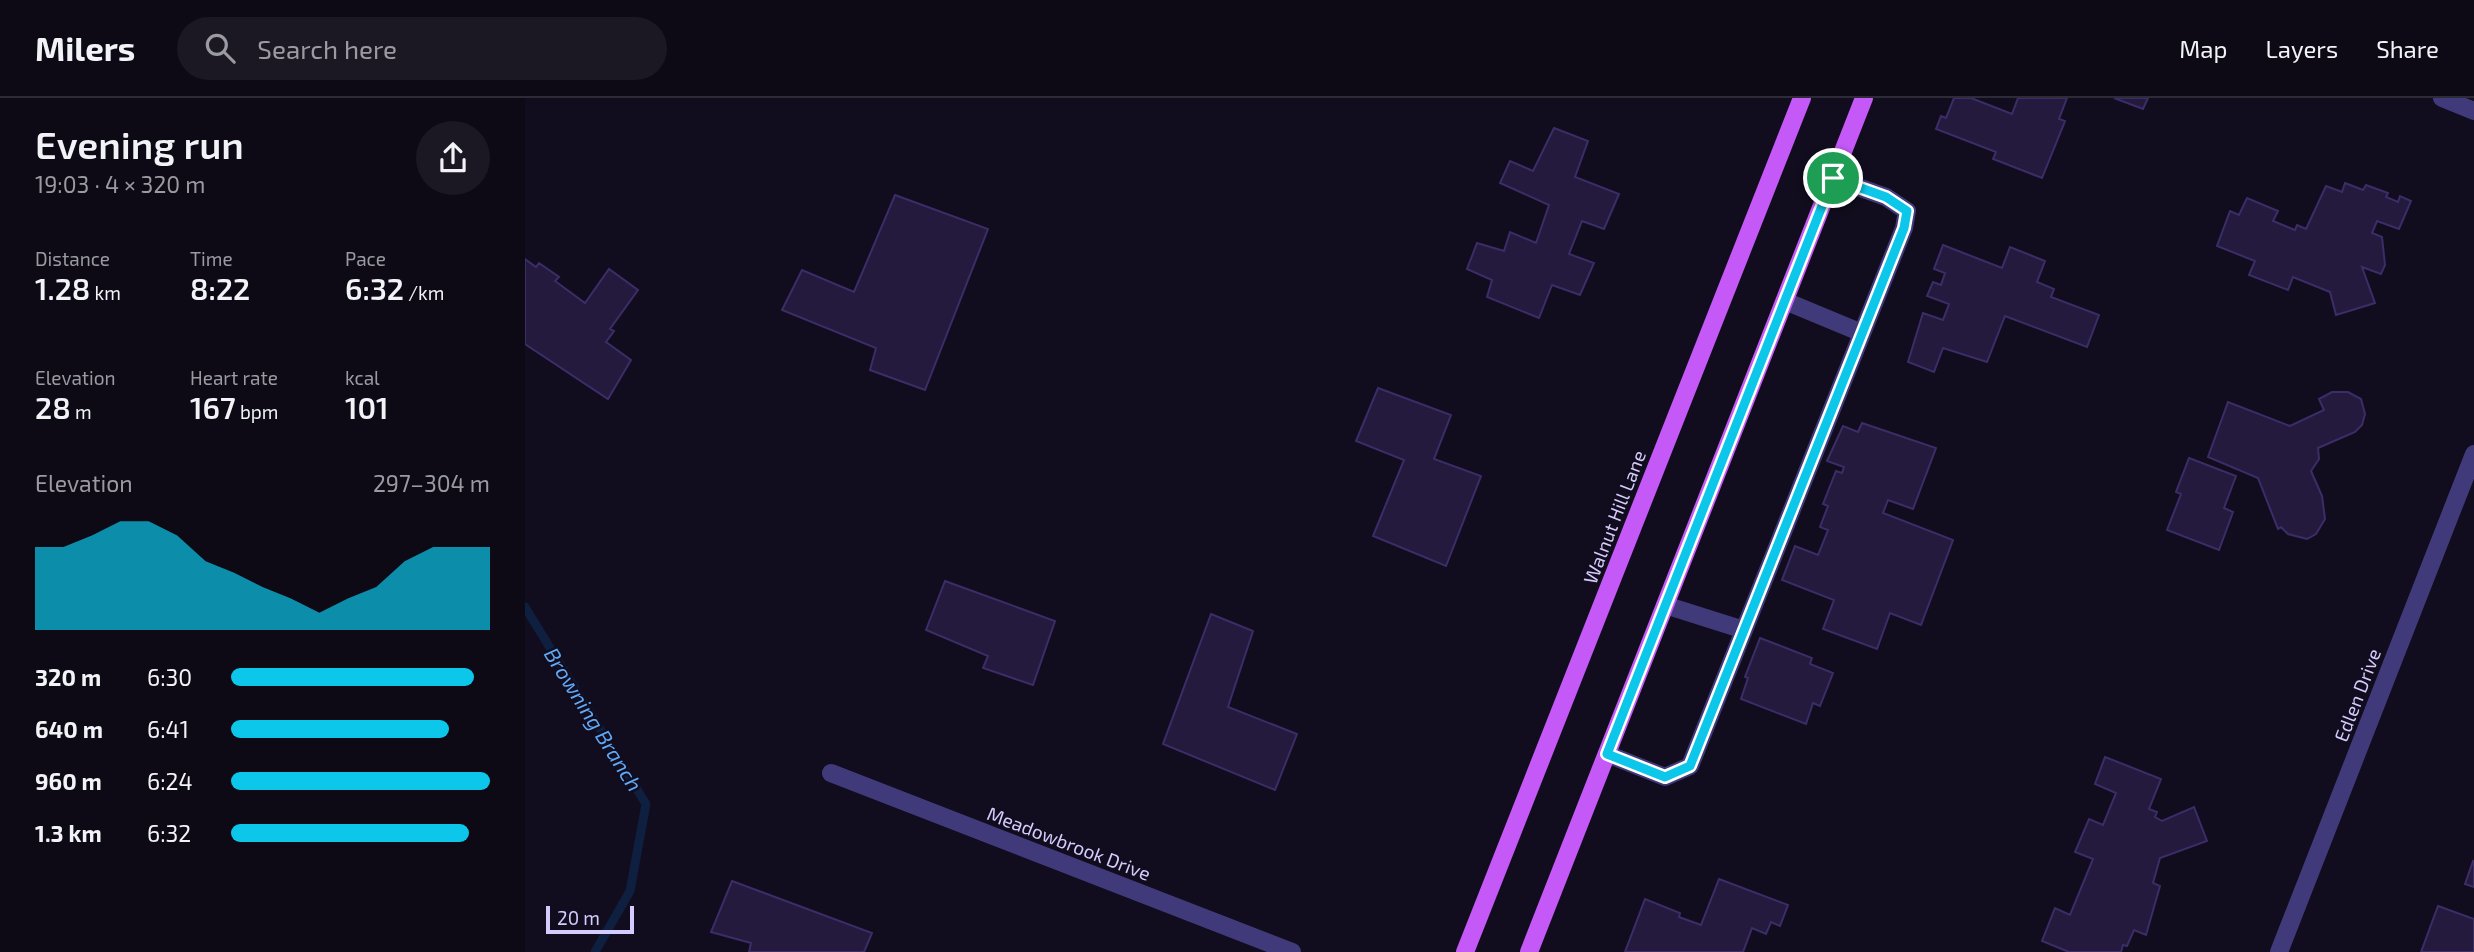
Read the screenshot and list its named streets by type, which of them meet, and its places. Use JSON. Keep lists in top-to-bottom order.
{
  "streets": {
    "main road": ["Walnut Hill Lane"],
    "street": ["Edlen Drive", "Meadowbrook Drive"]
  },
  "water": ["Browning Branch"],
  "scale_bar": "20 m",
  "page": {
    "header": "Milers",
    "search": "Search here",
    "nav": ["Map", "Layers", "Share"],
    "heading": ["Evening run", "19:03 · 4 × 320 m"],
    "stats": [
      ["Distance", "1.28 km"],
      ["Time", "8:22"],
      ["Pace", "6:32 /km"],
      ["Elevation", "28 m"],
      ["Heart rate", "167 bpm"],
      ["kcal", "101"]
    ],
    "chart": ["Elevation", "297–304 m"],
    "list": [
      {
        "name": "320 m",
        "note": "6:30"
      },
      {
        "name": "640 m",
        "note": "6:41"
      },
      {
        "name": "960 m",
        "note": "6:24"
      },
      {
        "name": "1.3 km",
        "note": "6:32"
      }
    ],
    "scale": "20 m"
  }
}
